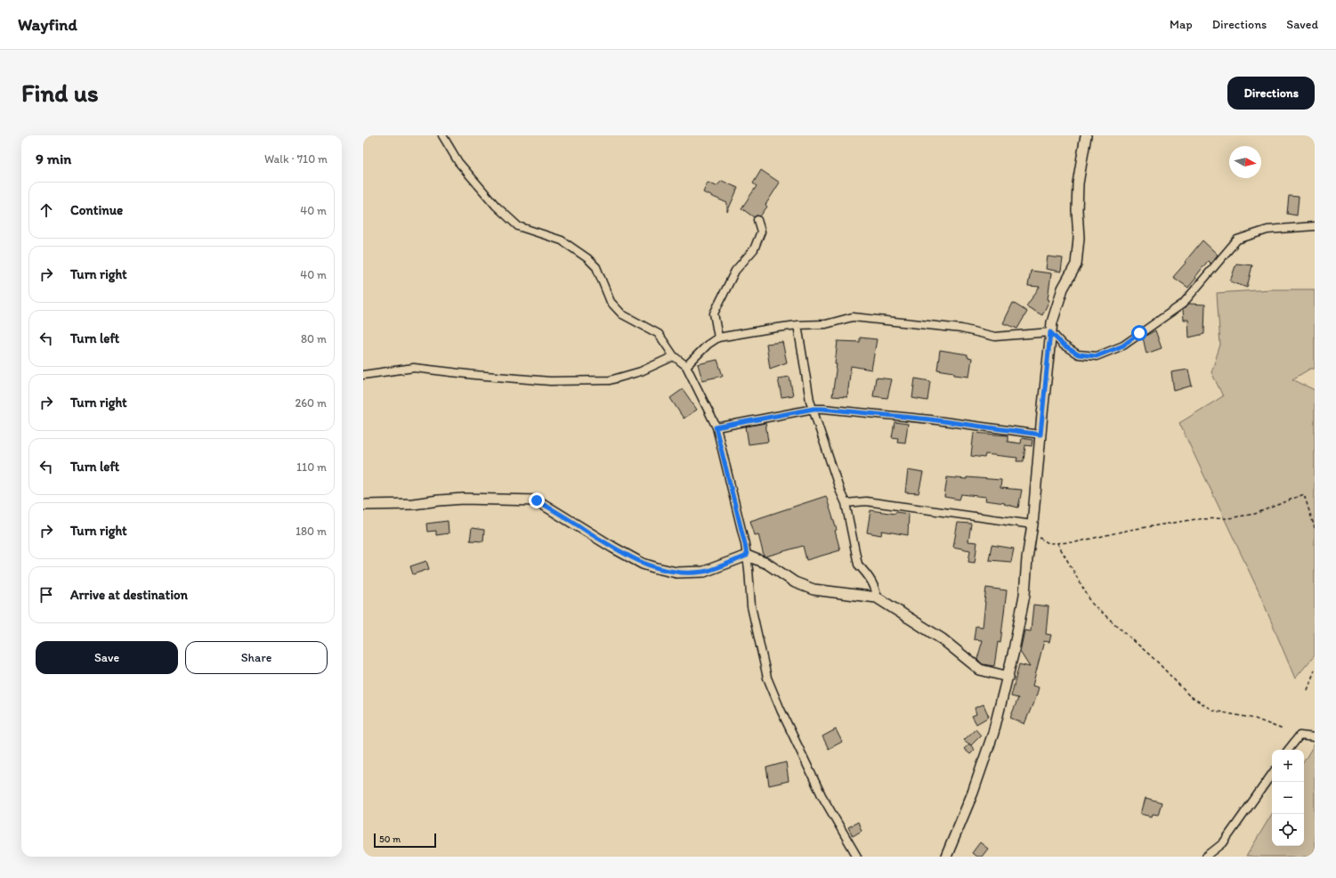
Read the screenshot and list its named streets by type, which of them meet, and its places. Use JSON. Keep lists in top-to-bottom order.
{
  "scale_bar": "50 m",
  "north": "right",
  "page": {
    "header": "Wayfind",
    "nav": ["Map", "Directions", "Saved"],
    "buttons": [
      "Directions",
      ["Save", "Share"]
    ],
    "title": "Find us",
    "heading": ["9 min", "Walk · 710 m"],
    "list": [
      ["Continue", "40 m"],
      ["Turn right", "40 m"],
      ["Turn left", "80 m"],
      ["Turn right", "260 m"],
      ["Turn left", "110 m"],
      ["Turn right", "180 m"],
      "Arrive at destination"
    ],
    "map_buttons": ["+", "−"],
    "scale": "50 m"
  }
}
